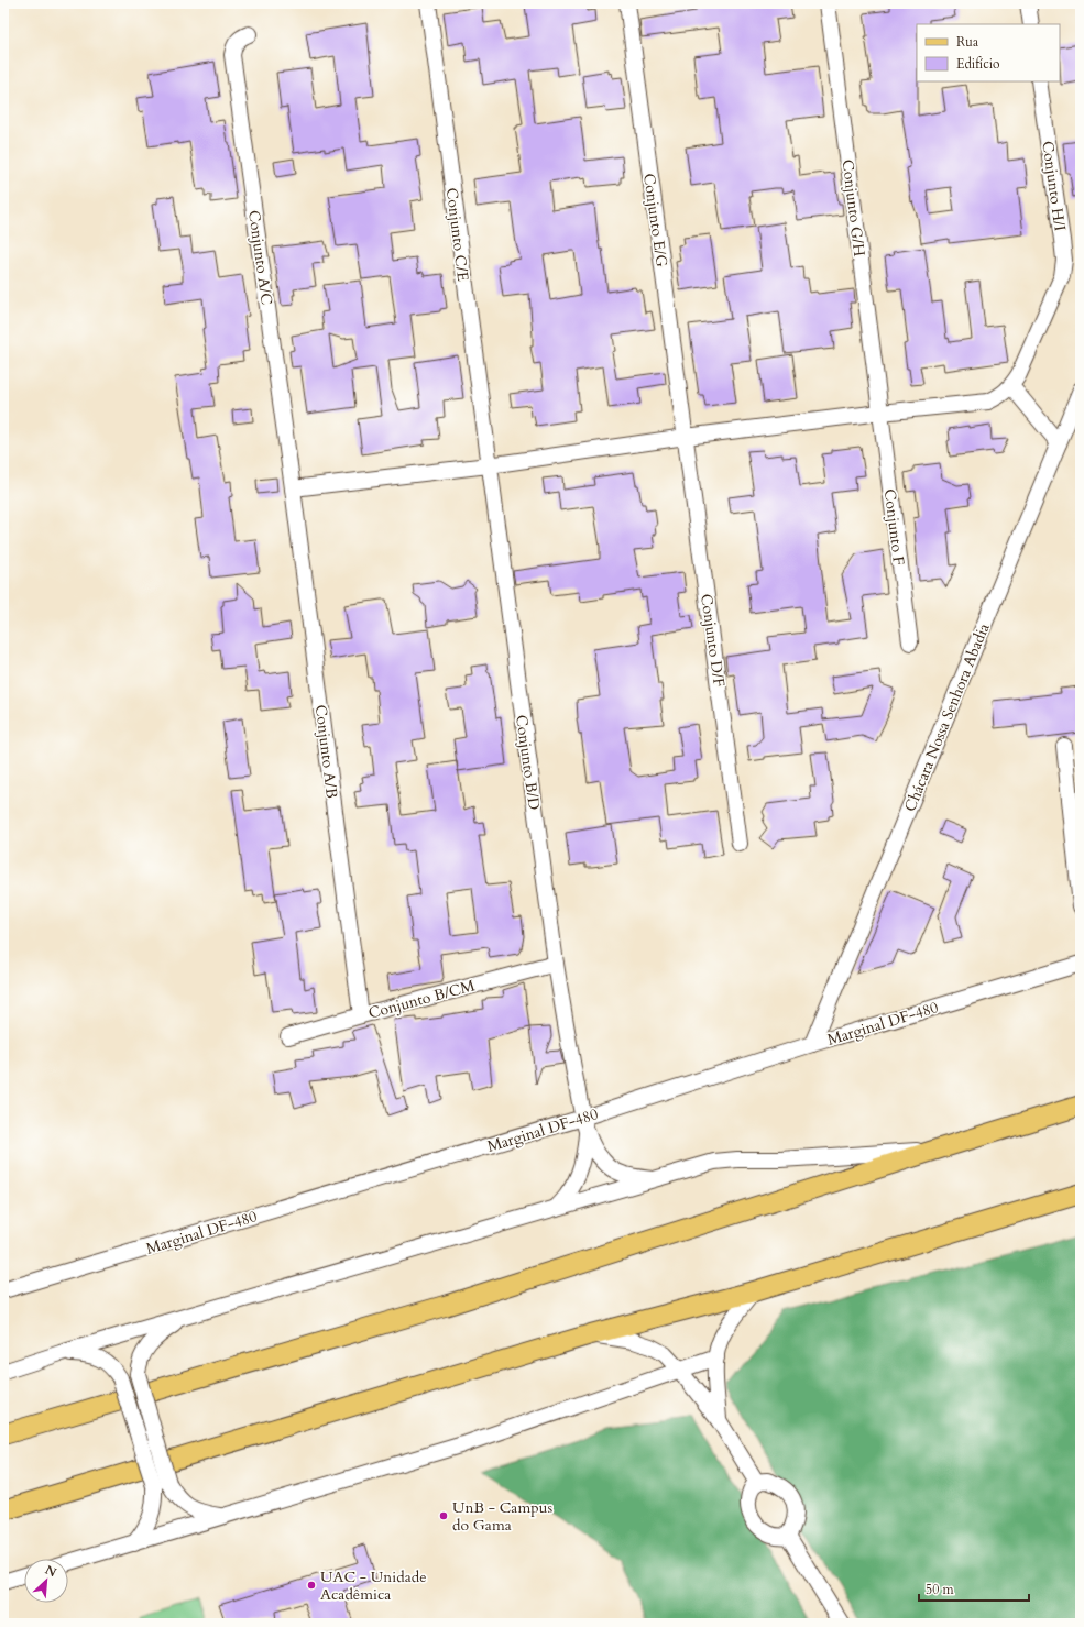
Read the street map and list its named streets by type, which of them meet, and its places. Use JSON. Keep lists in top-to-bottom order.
{
  "streets": {
    "street": [
      "Conjunto H/I",
      "Conjunto G/H",
      "Conjunto E/G",
      "Conjunto C/E",
      "Conjunto A/C",
      "Conjunto F",
      "Conjunto D/F",
      "Chácara Nossa Senhora Abadia",
      "Conjunto A/B",
      "Conjunto B/D",
      "Conjunto B/CM",
      "Marginal DF-480"
    ]
  },
  "crossings": [
    ["Conjunto G/H", "Conjunto F"],
    ["Conjunto E/G", "Conjunto D/F"],
    ["Conjunto C/E", "Conjunto B/D"],
    ["Conjunto A/C", "Conjunto A/B"],
    ["Chácara Nossa Senhora Abadia", "Marginal DF-480"],
    ["Conjunto A/B", "Conjunto B/CM"],
    ["Conjunto B/D", "Conjunto B/CM"],
    ["Conjunto B/D", "Marginal DF-480"]
  ],
  "places": ["UnB - Campus do Gama", "UAC - Unidade Acadêmica"],
  "legend": ["Rua", "Edifício"],
  "scale_bar": "50 m",
  "north": "top right"
}
